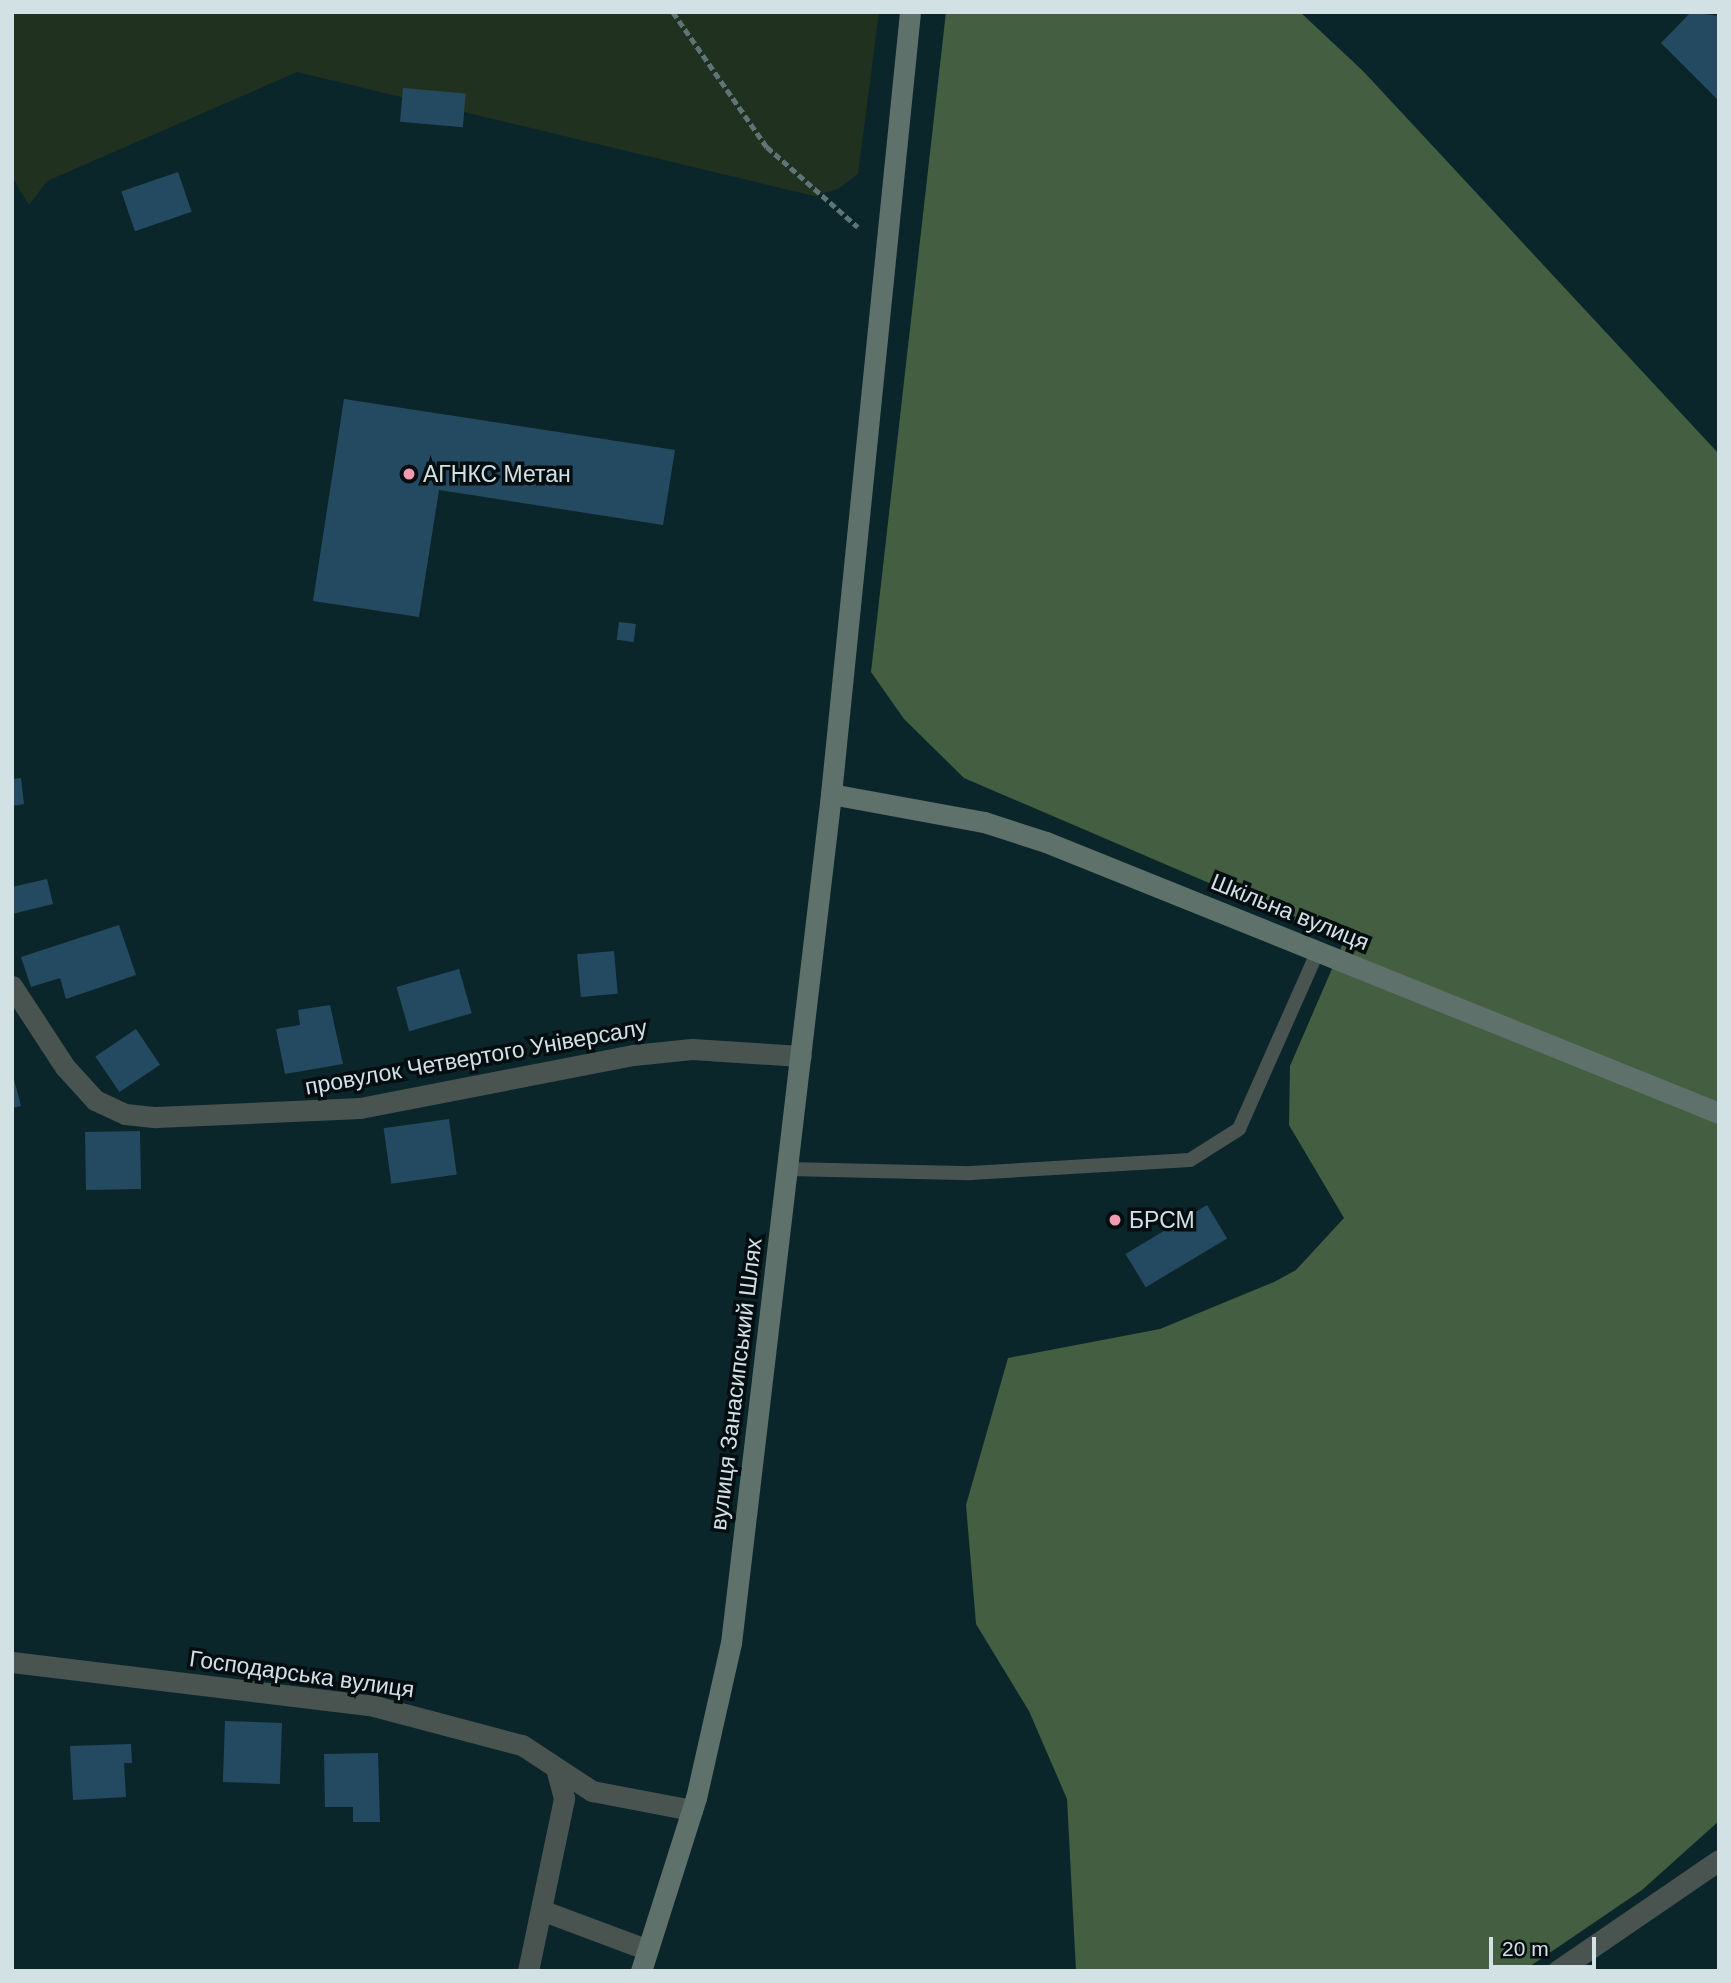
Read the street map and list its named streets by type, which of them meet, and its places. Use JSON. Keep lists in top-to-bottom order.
{
  "streets": {
    "main road": ["Шкільна вулиця", "вулиця Занасипський Шлях"],
    "street": ["провулок Четвертого Універсалу", "Господарська вулиця"]
  },
  "crossings": [
    ["Шкільна вулиця", "вулиця Занасипський Шлях"],
    ["провулок Четвертого Універсалу", "вулиця Занасипський Шлях"],
    ["вулиця Занасипський Шлях", "Господарська вулиця"]
  ],
  "places": ["АГНКС Метан", "БРСМ"],
  "scale_bar": "20 m"
}
